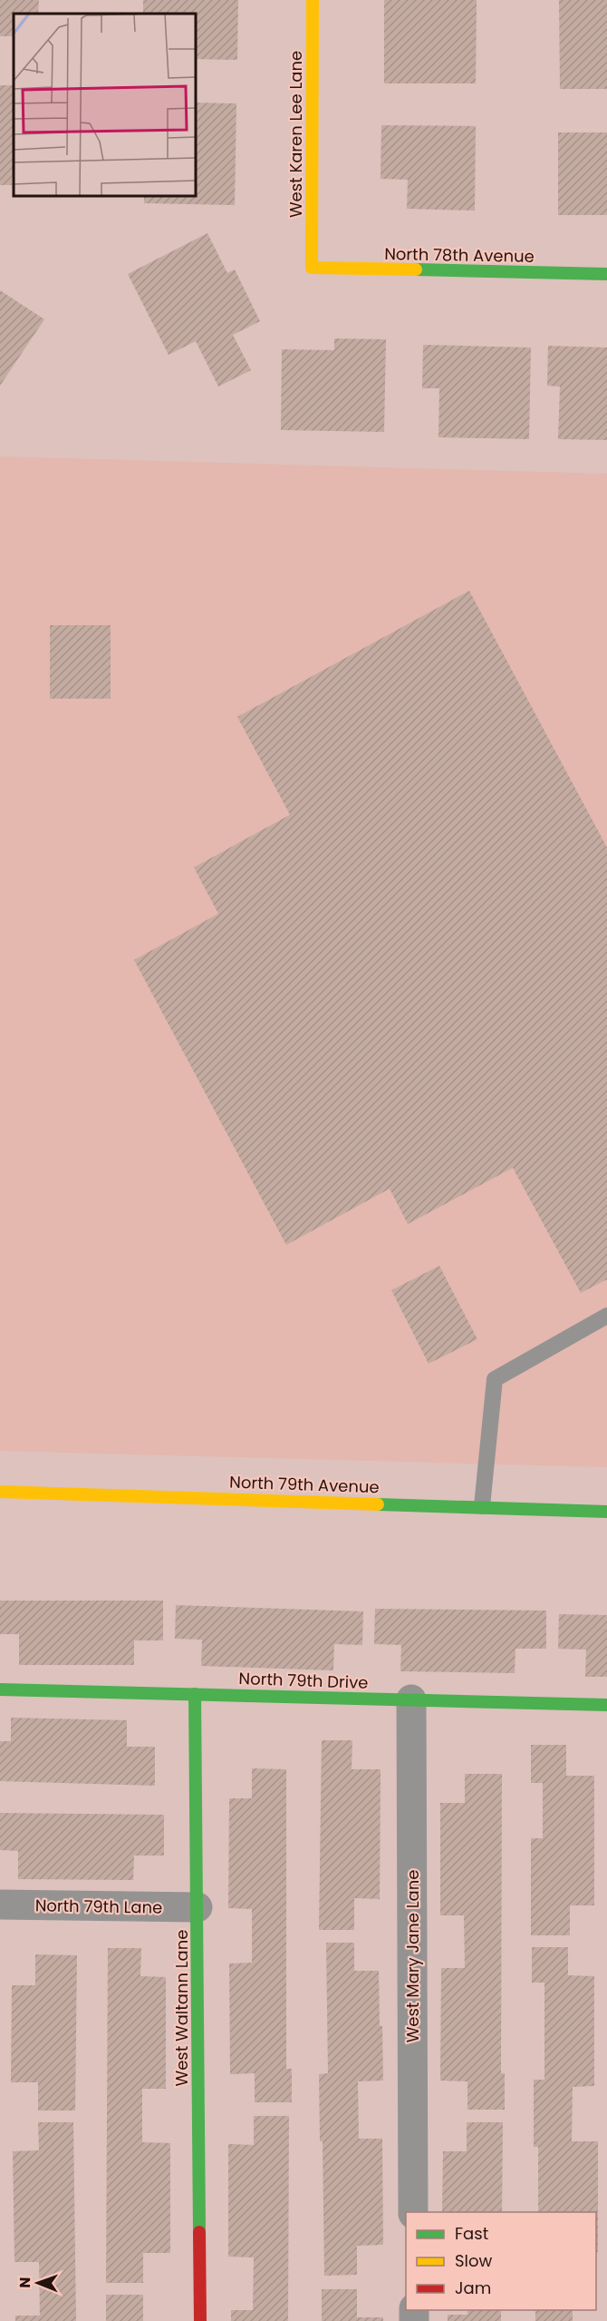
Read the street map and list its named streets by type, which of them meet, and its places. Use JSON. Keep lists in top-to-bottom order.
{
  "streets": {
    "street": [
      "West Karen Lee Lane",
      "North 78th Avenue",
      "North 79th Avenue",
      "North 79th Drive",
      "North 79th Lane",
      "West Mary Jane Lane",
      "West Waltann Lane"
    ]
  },
  "crossings": [
    ["West Karen Lee Lane", "North 78th Avenue"],
    ["North 79th Drive", "West Mary Jane Lane"],
    ["North 79th Drive", "West Waltann Lane"],
    ["North 79th Lane", "West Waltann Lane"]
  ],
  "legend": ["Fast", "Slow", "Jam"],
  "north": "left"
}
